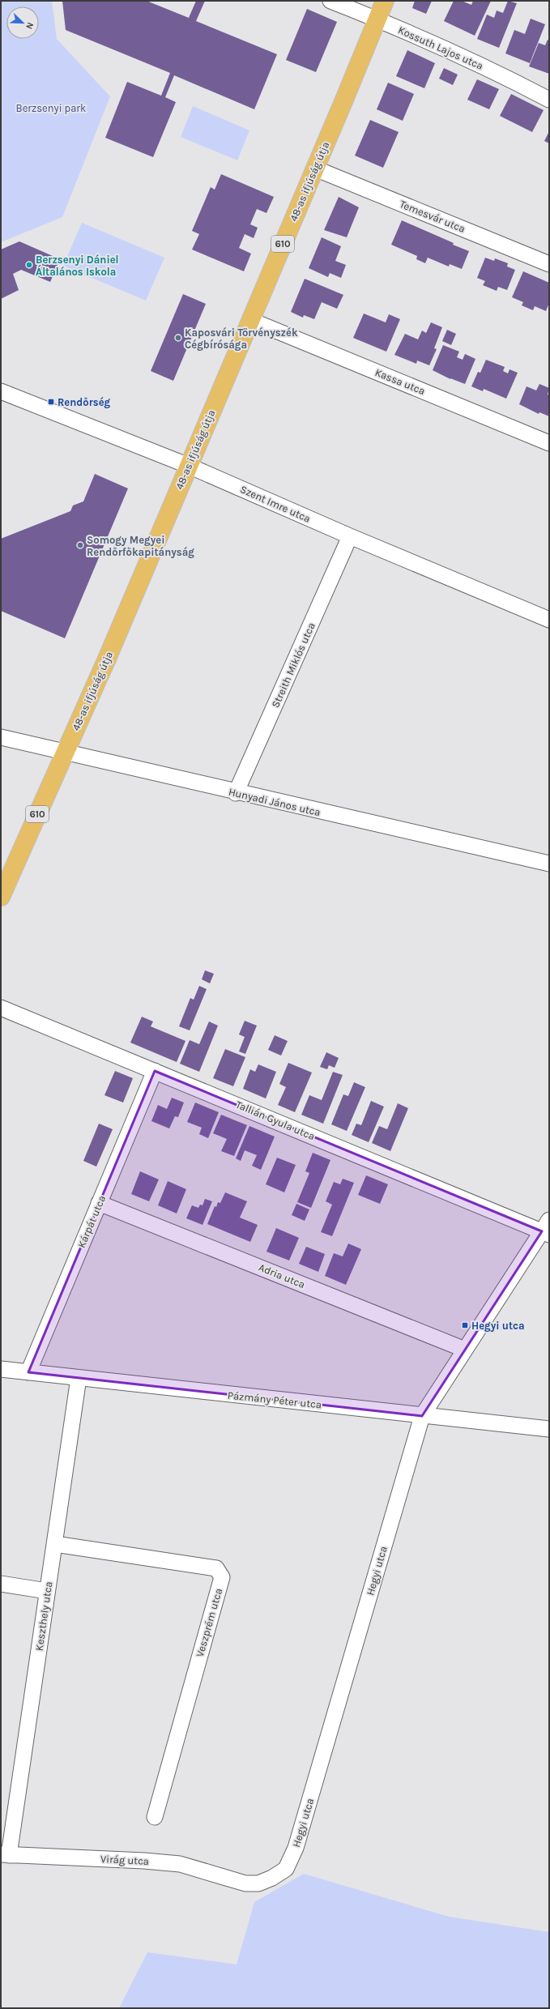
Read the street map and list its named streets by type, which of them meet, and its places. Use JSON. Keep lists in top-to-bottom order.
{
  "streets": {
    "main road": ["48-as ifjúság útja", "610"],
    "street": [
      "Kossuth Lajos utca",
      "Temesvár utca",
      "Kassa utca",
      "Szent Imre utca",
      "Streith Miklós utca",
      "Hunyadi János utca",
      "Tallián Gyula utca",
      "Kárpát utca",
      "Adria utca",
      "Pázmány Péter utca",
      "Hegyi utca",
      "Keszthely utca",
      "Veszprém utca",
      "Virág utca"
    ]
  },
  "crossings": [
    ["Kossuth Lajos utca", "48-as ifjúság útja"],
    ["48-as ifjúság útja", "Temesvár utca"],
    ["48-as ifjúság útja", "Kassa utca"],
    ["48-as ifjúság útja", "Szent Imre utca"],
    ["48-as ifjúság útja", "Hunyadi János utca"],
    ["Szent Imre utca", "Streith Miklós utca"],
    ["Streith Miklós utca", "Hunyadi János utca"],
    ["Tallián Gyula utca", "Kárpát utca"],
    ["Tallián Gyula utca", "Hegyi utca"],
    ["Kárpát utca", "Adria utca"],
    ["Kárpát utca", "Pázmány Péter utca"],
    ["Adria utca", "Hegyi utca"],
    ["Pázmány Péter utca", "Hegyi utca"],
    ["Pázmány Péter utca", "Keszthely utca"],
    ["Hegyi utca", "Virág utca"],
    ["Keszthely utca", "Veszprém utca"],
    ["Keszthely utca", "Virág utca"]
  ],
  "parks": ["Berzsenyi park"],
  "places": {
    "other": ["Berzsenyi Dániel Általános Iskola", "Kaposvári Törvényszék Cégbírósága", "Somogy Megyei Rendőrfőkapitányság"],
    "transit": ["Rendőrség", "Hegyi utca"]
  },
  "north": "bottom right"
}
